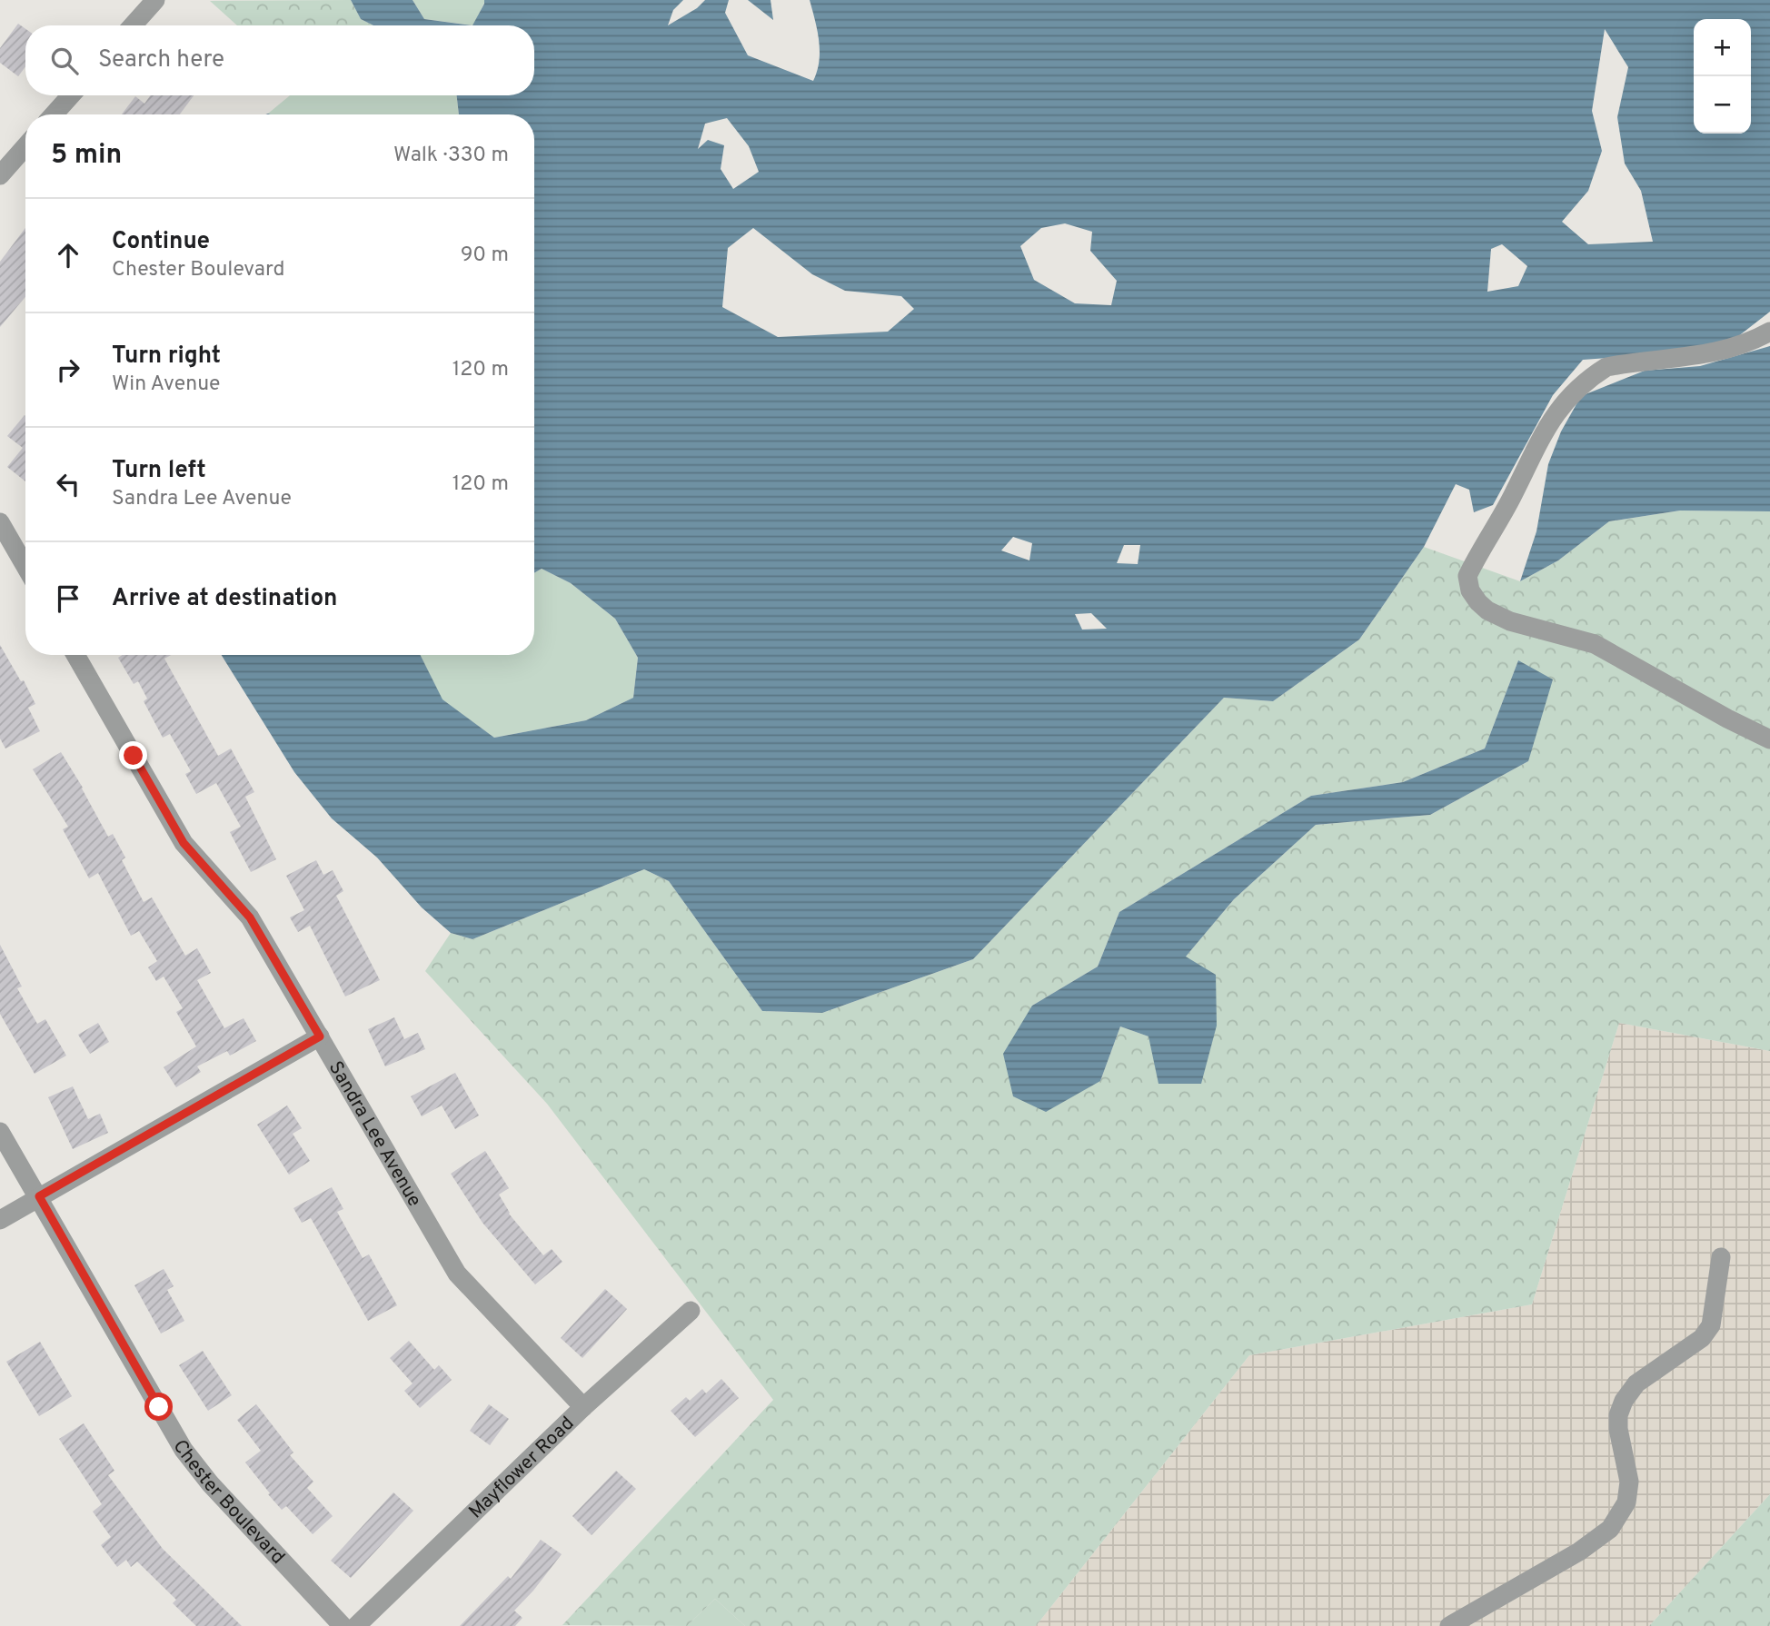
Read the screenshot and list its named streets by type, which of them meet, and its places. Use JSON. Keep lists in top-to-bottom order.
{
  "streets": {
    "street": ["Sandra Lee Avenue", "Mayflower Road", "Chester Boulevard"]
  },
  "crossings": [
    ["Sandra Lee Avenue", "Mayflower Road"]
  ],
  "page": {
    "map_buttons": ["+", "−"],
    "search": "Search here",
    "heading": ["5 min", "Walk · 330 m"],
    "list": [
      ["Continue", "Chester Boulevard", "90 m"],
      ["Turn right", "Win Avenue", "120 m"],
      ["Turn left", "Sandra Lee Avenue", "120 m"],
      "Arrive at destination"
    ]
  }
}
